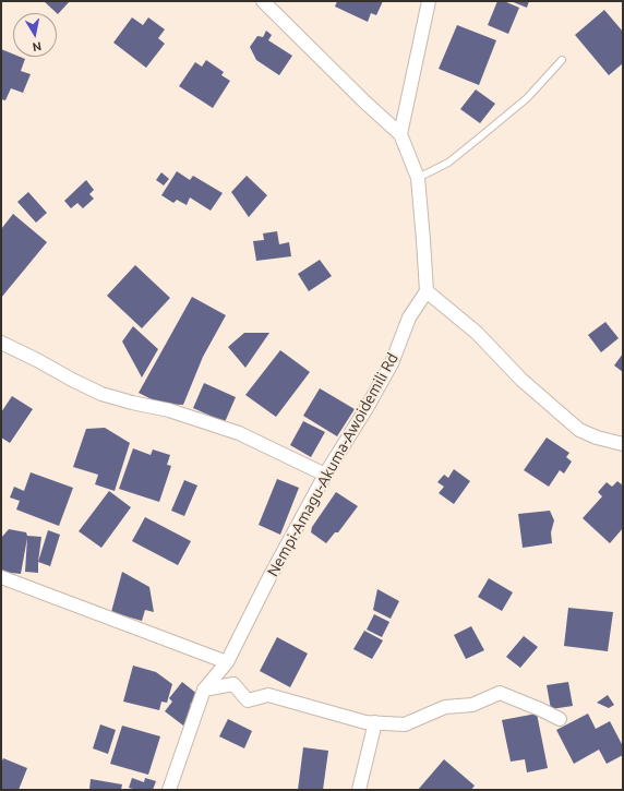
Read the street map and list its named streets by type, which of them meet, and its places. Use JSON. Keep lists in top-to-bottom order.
{
  "streets": {
    "street": ["Nempi-Amagu-Akuma-Awoidemili Rd"]
  },
  "north": "bottom"
}
